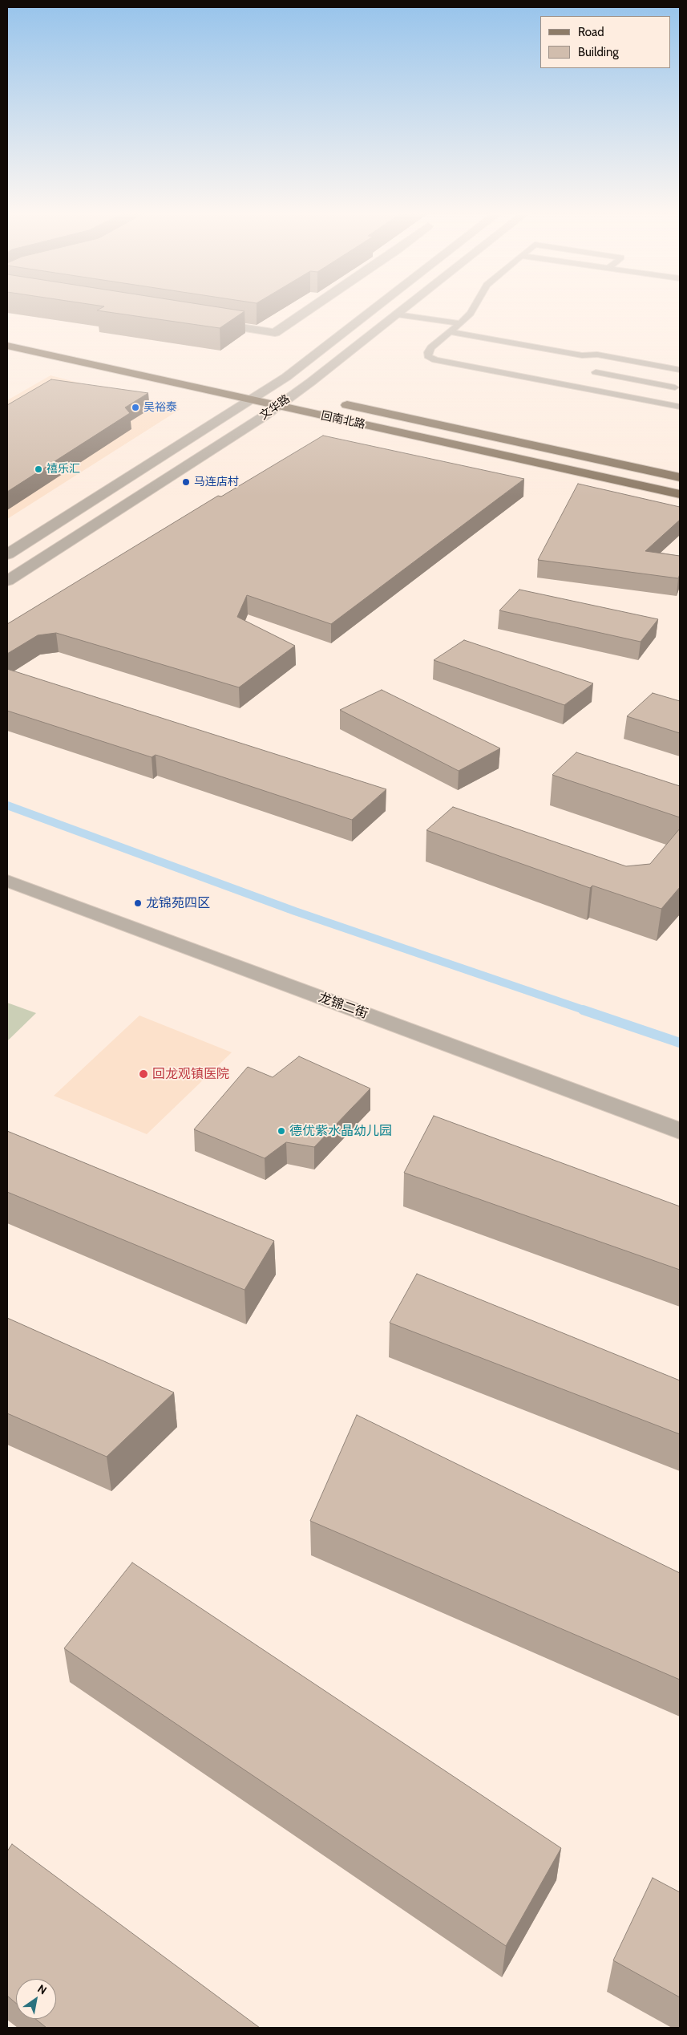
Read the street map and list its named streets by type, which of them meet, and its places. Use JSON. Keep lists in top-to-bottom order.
{
  "streets": {
    "main road": ["回南北路"],
    "street": ["文华路", "龙锦二街"]
  },
  "crossings": [
    ["文华路", "回南北路"]
  ],
  "places": [
    "吴裕泰",
    "禧乐汇",
    "马连店村",
    "龙锦苑四区",
    "回龙观镇医院",
    "德优紫水晶幼儿园"
  ],
  "legend": ["Road", "Building"],
  "north": "top right"
}
